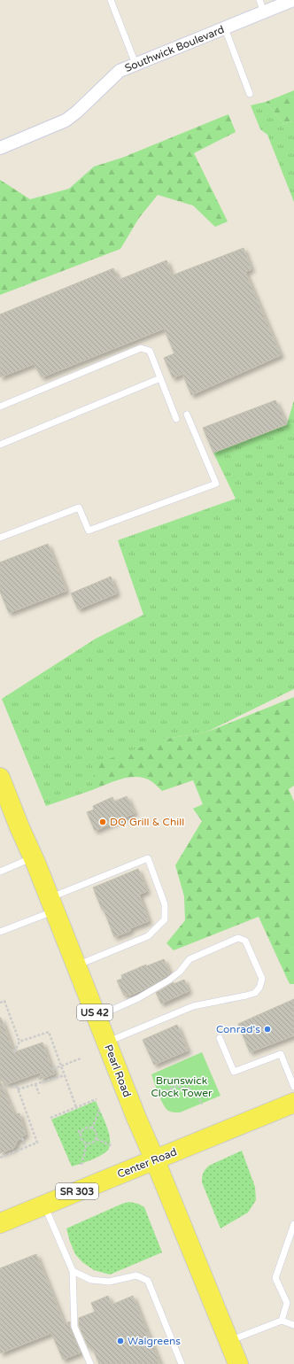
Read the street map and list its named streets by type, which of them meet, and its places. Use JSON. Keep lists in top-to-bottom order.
{
  "streets": {
    "main road": [
      "US 42",
      "Pearl Road",
      "Center Road",
      "SR 303"
    ],
    "street": ["Southwick Boulevard"]
  },
  "crossings": [
    ["Pearl Road", "Center Road"]
  ],
  "parks": ["Brunswick Clock Tower"],
  "places": ["DQ Grill & Chill", "Conrad's", "Walgreens"]
}
